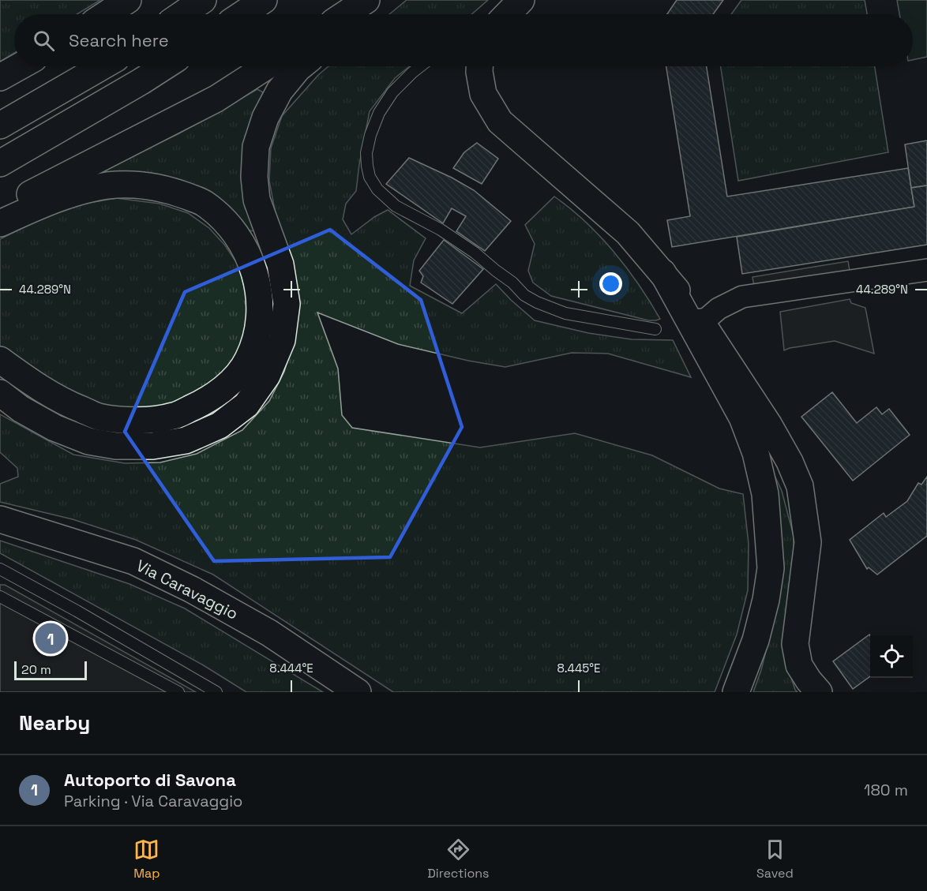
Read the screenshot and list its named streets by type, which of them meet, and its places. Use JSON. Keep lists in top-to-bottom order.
{
  "streets": {
    "main road": ["Via Caravaggio"]
  },
  "scale_bar": "20 m",
  "page": {
    "search": "Search here",
    "pins": "1",
    "scale": "20 m",
    "heading": "Nearby",
    "list": [
      {
        "mark": "1",
        "name": "Autoporto di Savona",
        "note": "Parking · Via Caravaggio",
        "value": "180 m"
      }
    ],
    "nav": ["Map", "Directions", "Saved"]
  },
  "coordinates": ["44.289°N", "8.444°E", "8.445°E"]
}
